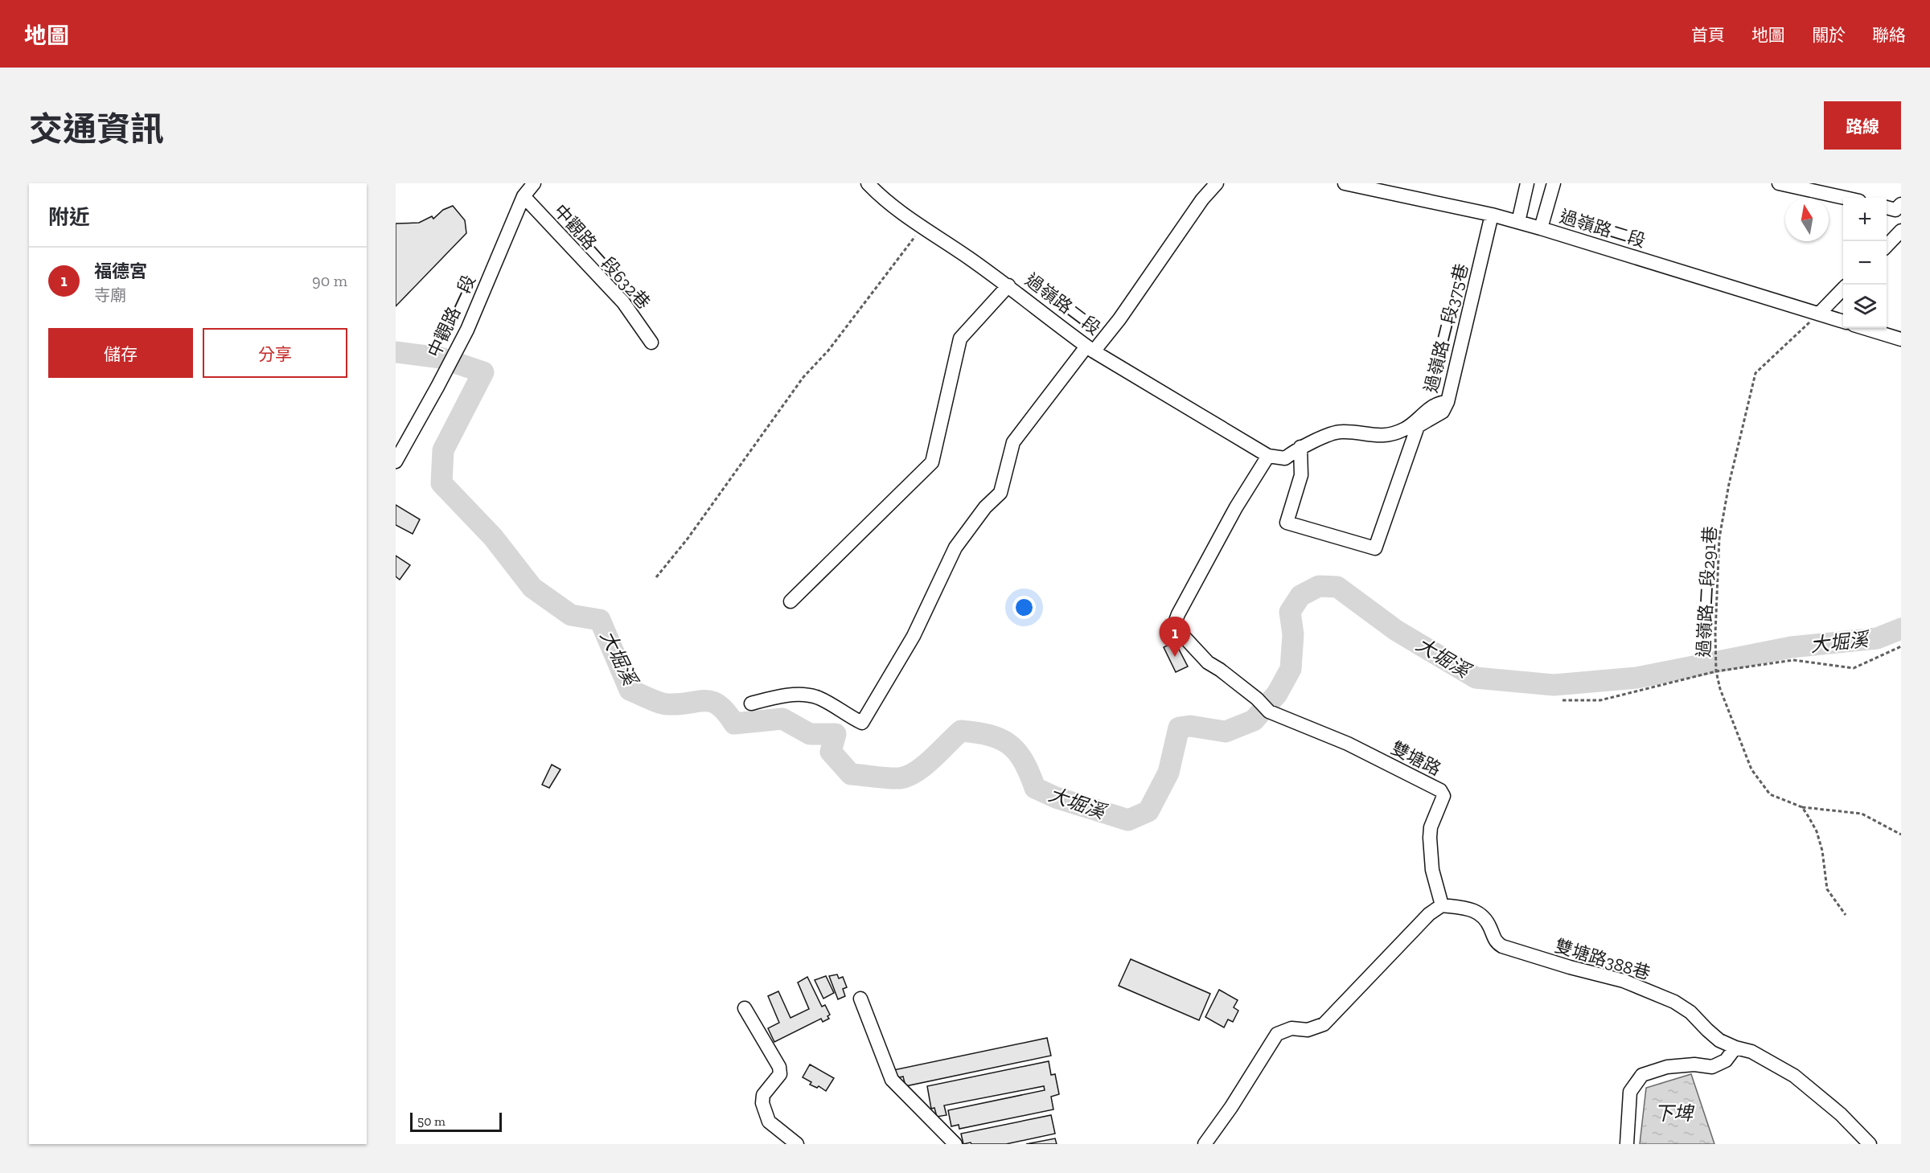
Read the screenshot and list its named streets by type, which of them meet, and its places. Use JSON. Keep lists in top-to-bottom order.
{
  "streets": {
    "street": [
      "過嶺路二段",
      "中觀路一段632巷",
      "中觀路一段",
      "過嶺路二段375巷",
      "雙塘路",
      "雙塘路388巷"
    ],
    "path": ["過嶺路二段291巷"]
  },
  "crossings": [
    ["過嶺路二段", "過嶺路二段375巷"],
    ["過嶺路二段", "過嶺路二段291巷"],
    ["中觀路一段632巷", "中觀路一段"],
    ["雙塘路", "雙塘路388巷"]
  ],
  "water": ["大堀溪", "下埤"],
  "scale_bar": "50 m",
  "north": "top",
  "page": {
    "header": "地圖",
    "nav": [
      "首頁",
      "地圖",
      "關於",
      "聯絡"
    ],
    "title": "交通資訊",
    "buttons": [
      "路線",
      ["儲存", "分享"]
    ],
    "heading": "附近",
    "map_buttons": ["+", "−"],
    "list": [
      {
        "mark": "1",
        "name": "福德宮",
        "note": "寺廟",
        "value": "90 m"
      }
    ],
    "pins": "1",
    "scale": "50 m"
  }
}
